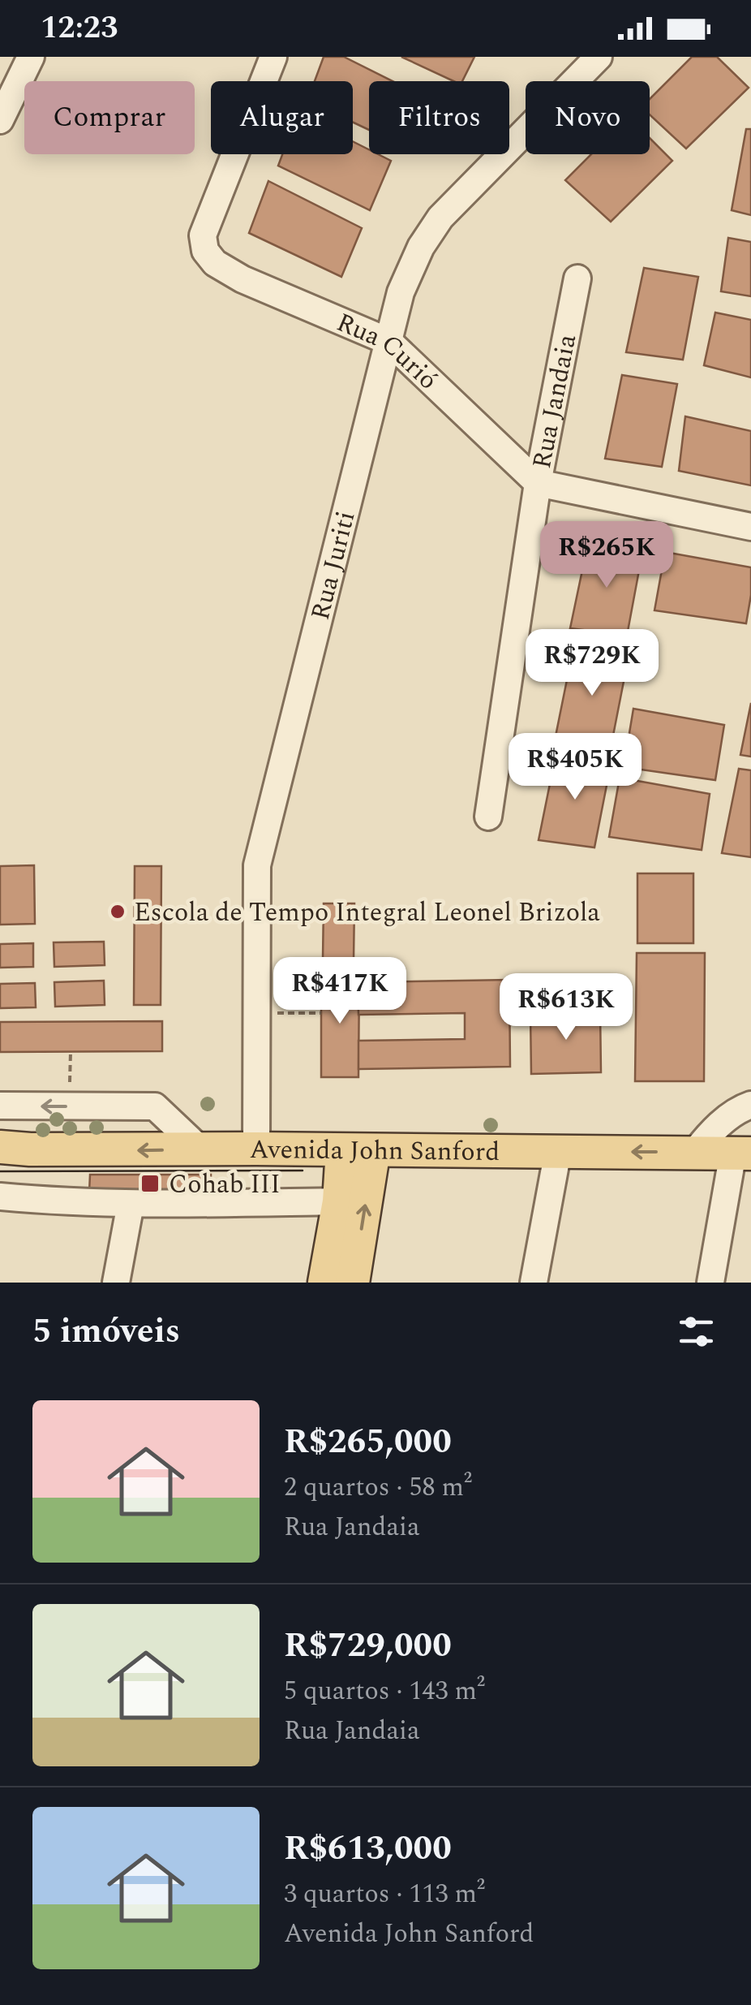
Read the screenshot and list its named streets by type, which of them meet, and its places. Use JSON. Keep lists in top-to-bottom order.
{
  "streets": {
    "main road": ["Avenida John Sanford"],
    "street": ["Rua Curió", "Rua Jandaia", "Rua Juriti"]
  },
  "crossings": [
    ["Rua Curió", "Rua Jandaia"],
    ["Rua Curió", "Rua Juriti"],
    ["Rua Juriti", "Avenida John Sanford"]
  ],
  "one_way": ["Avenida John Sanford"],
  "places": {
    "other": ["Escola de Tempo Integral Leonel Brizola"],
    "transit": ["Cohab III"]
  },
  "page": {
    "status": "12:23",
    "chip": [
      "Comprar",
      "Alugar",
      "Filtros",
      "Novo"
    ],
    "price": [
      "R$265K",
      "R$729K",
      "R$405K",
      "R$417K",
      "R$613K"
    ],
    "heading": "5 imóveis",
    "list": [
      {
        "name": "R$265,000",
        "note": "2 quartos · 58 m² · Rua Jandaia"
      },
      {
        "name": "R$729,000",
        "note": "5 quartos · 143 m² · Rua Jandaia"
      },
      {
        "name": "R$613,000",
        "note": "3 quartos · 113 m² · Avenida John Sanford"
      }
    ]
  }
}
